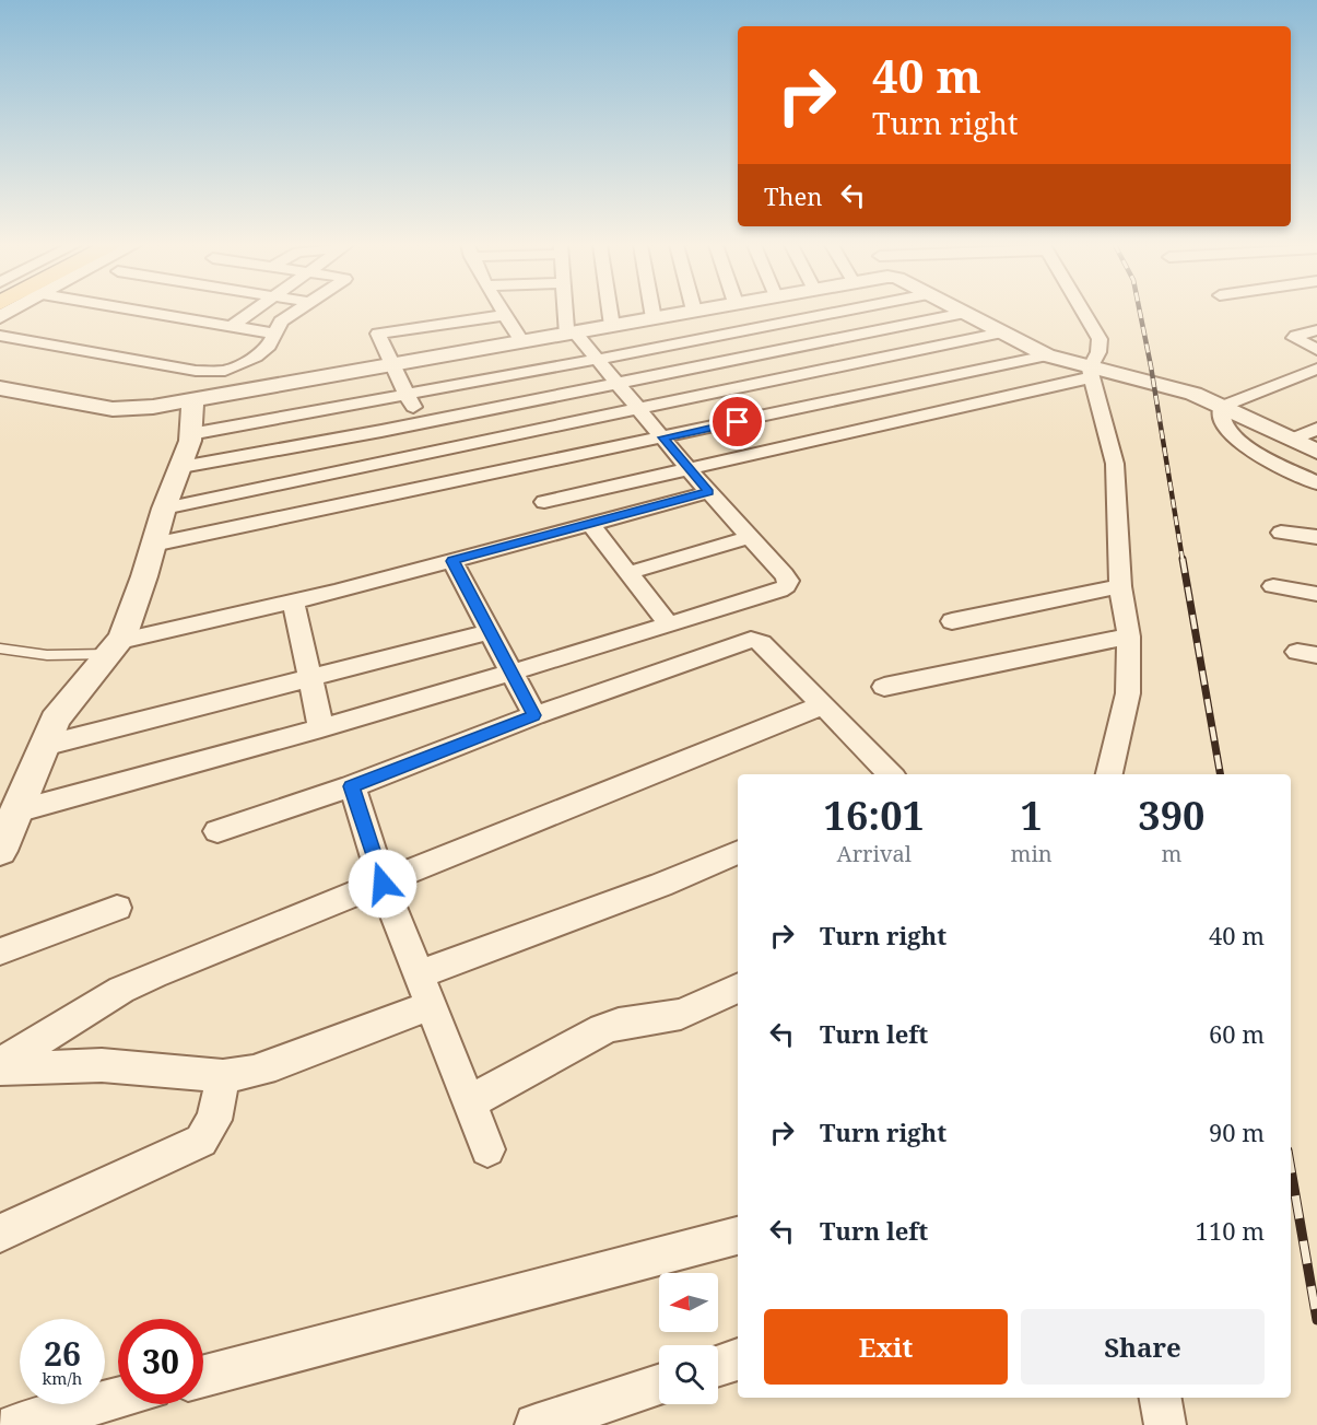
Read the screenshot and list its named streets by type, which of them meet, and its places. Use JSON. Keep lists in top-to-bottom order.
{
  "north": "left",
  "page": {
    "turn": ["40 m", "Turn right"],
    "then": "Then",
    "eta": [
      "16:01",
      "Arrival",
      "1",
      "min",
      "390",
      "m"
    ],
    "list": [
      {
        "name": "Turn right",
        "value": "40 m"
      },
      {
        "name": "Turn left",
        "value": "60 m"
      },
      {
        "name": "Turn right",
        "value": "90 m"
      },
      {
        "name": "Turn left",
        "value": "110 m"
      }
    ],
    "buttons": ["Exit", "Share"],
    "speed": "26 km/h",
    "limit": "30"
  }
}
